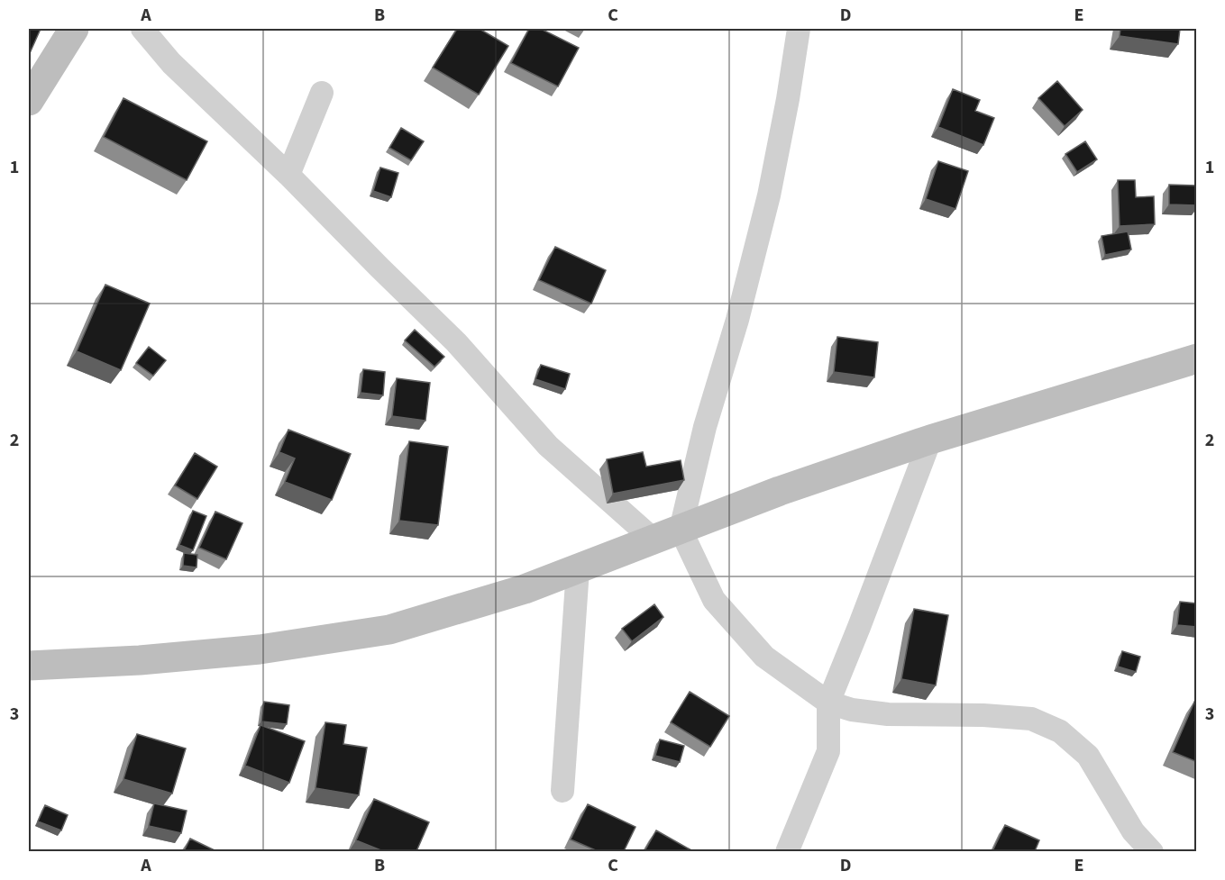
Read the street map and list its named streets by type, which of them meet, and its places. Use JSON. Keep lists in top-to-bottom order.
{
  "grid": {
    "columns": [
      "A",
      "B",
      "C",
      "D",
      "E"
    ],
    "rows": ["1", "2", "3"]
  }
}
